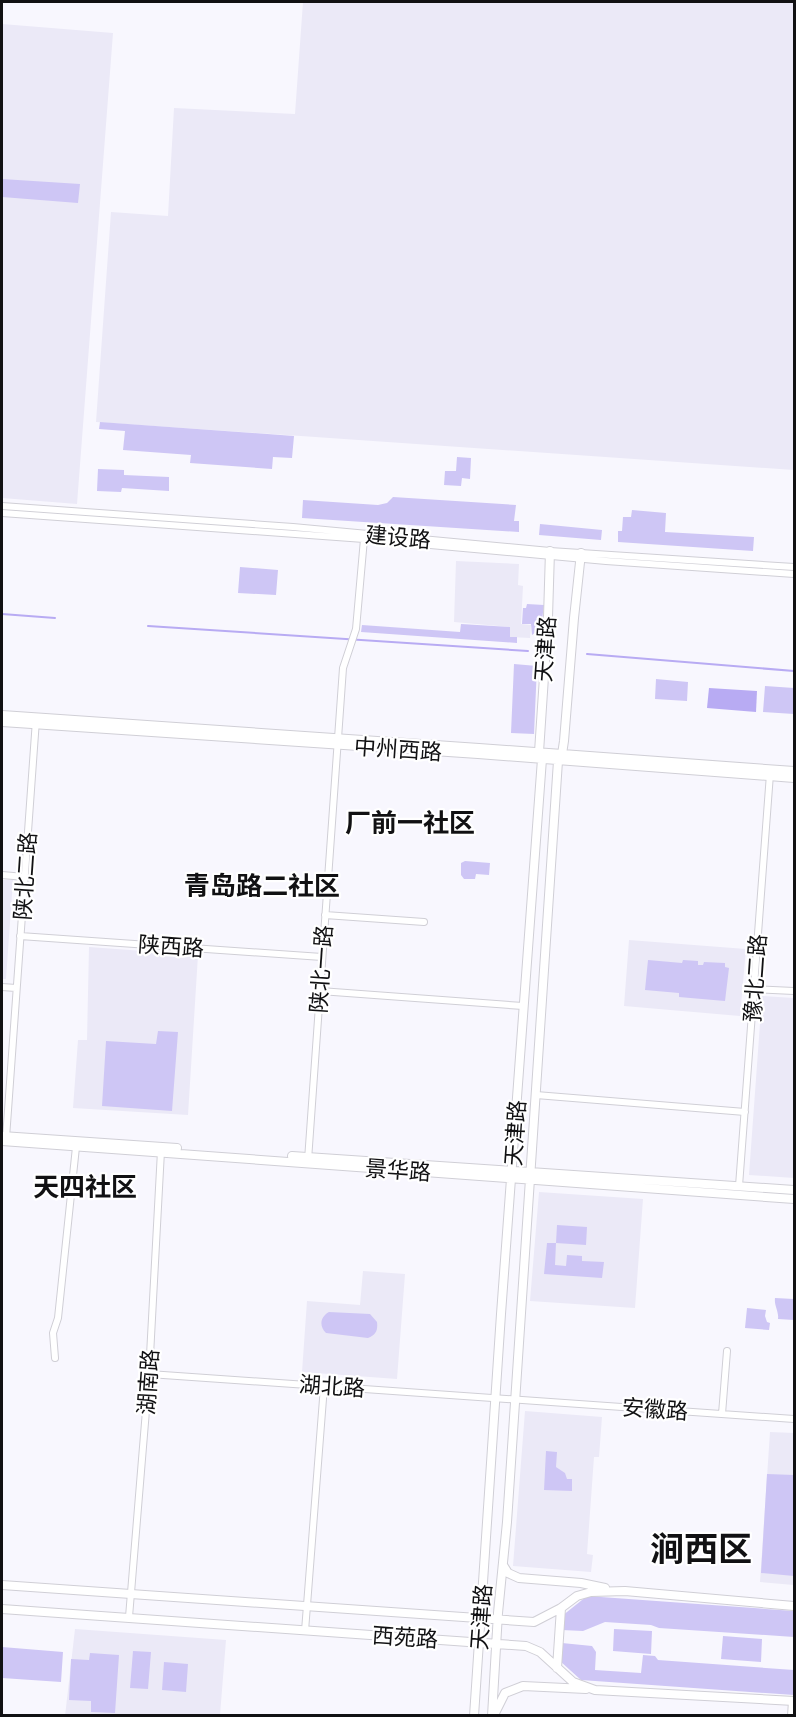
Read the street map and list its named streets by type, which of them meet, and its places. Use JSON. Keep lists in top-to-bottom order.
{
  "streets": {
    "main road": [
      "天津路",
      "中州西路",
      "景华路",
      "西苑路"
    ],
    "street": [
      "建设路",
      "陕北二路",
      "陕西路",
      "陕北一路",
      "豫北二路",
      "湖南路",
      "湖北路",
      "安徽路"
    ]
  },
  "crossings": [
    ["建设路", "天津路"],
    ["建设路", "陕北一路"],
    ["天津路", "中州西路"],
    ["天津路", "景华路"],
    ["天津路", "湖北路"],
    ["天津路", "安徽路"],
    ["天津路", "西苑路"],
    ["中州西路", "陕北二路"],
    ["中州西路", "陕北一路"],
    ["中州西路", "豫北二路"],
    ["陕北二路", "陕西路"],
    ["陕北二路", "景华路"],
    ["陕西路", "陕北一路"],
    ["陕北一路", "景华路"],
    ["豫北二路", "景华路"],
    ["景华路", "湖南路"],
    ["湖南路", "湖北路"],
    ["湖南路", "西苑路"],
    ["湖北路", "安徽路"]
  ],
  "districts": [
    "厂前一社区",
    "青岛路二社区",
    "天四社区",
    "涧西区"
  ]
}
